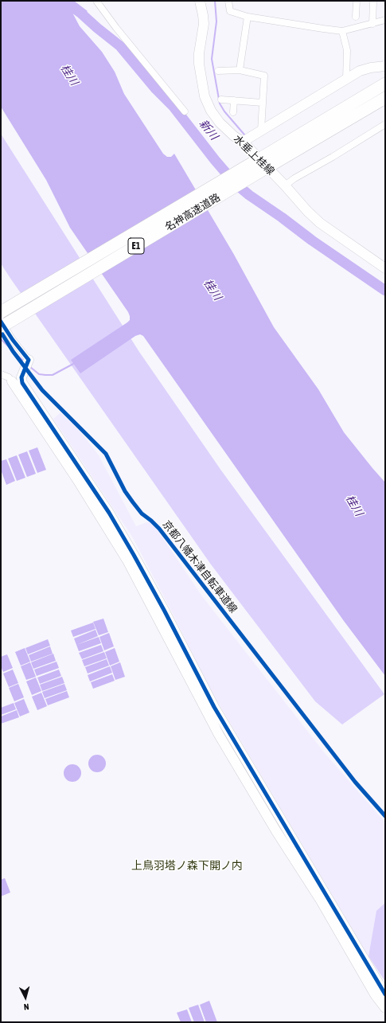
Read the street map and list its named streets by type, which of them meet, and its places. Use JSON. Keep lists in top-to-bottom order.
{
  "streets": {
    "highway": ["名神高速道路", "E1"],
    "street": ["水垂上桂線"],
    "cycle path": ["京都八幡木津自転車道線"]
  },
  "districts": ["上鳥羽塔ノ森下開ノ内"],
  "water": ["桂川", "新川"],
  "north": "bottom"
}
